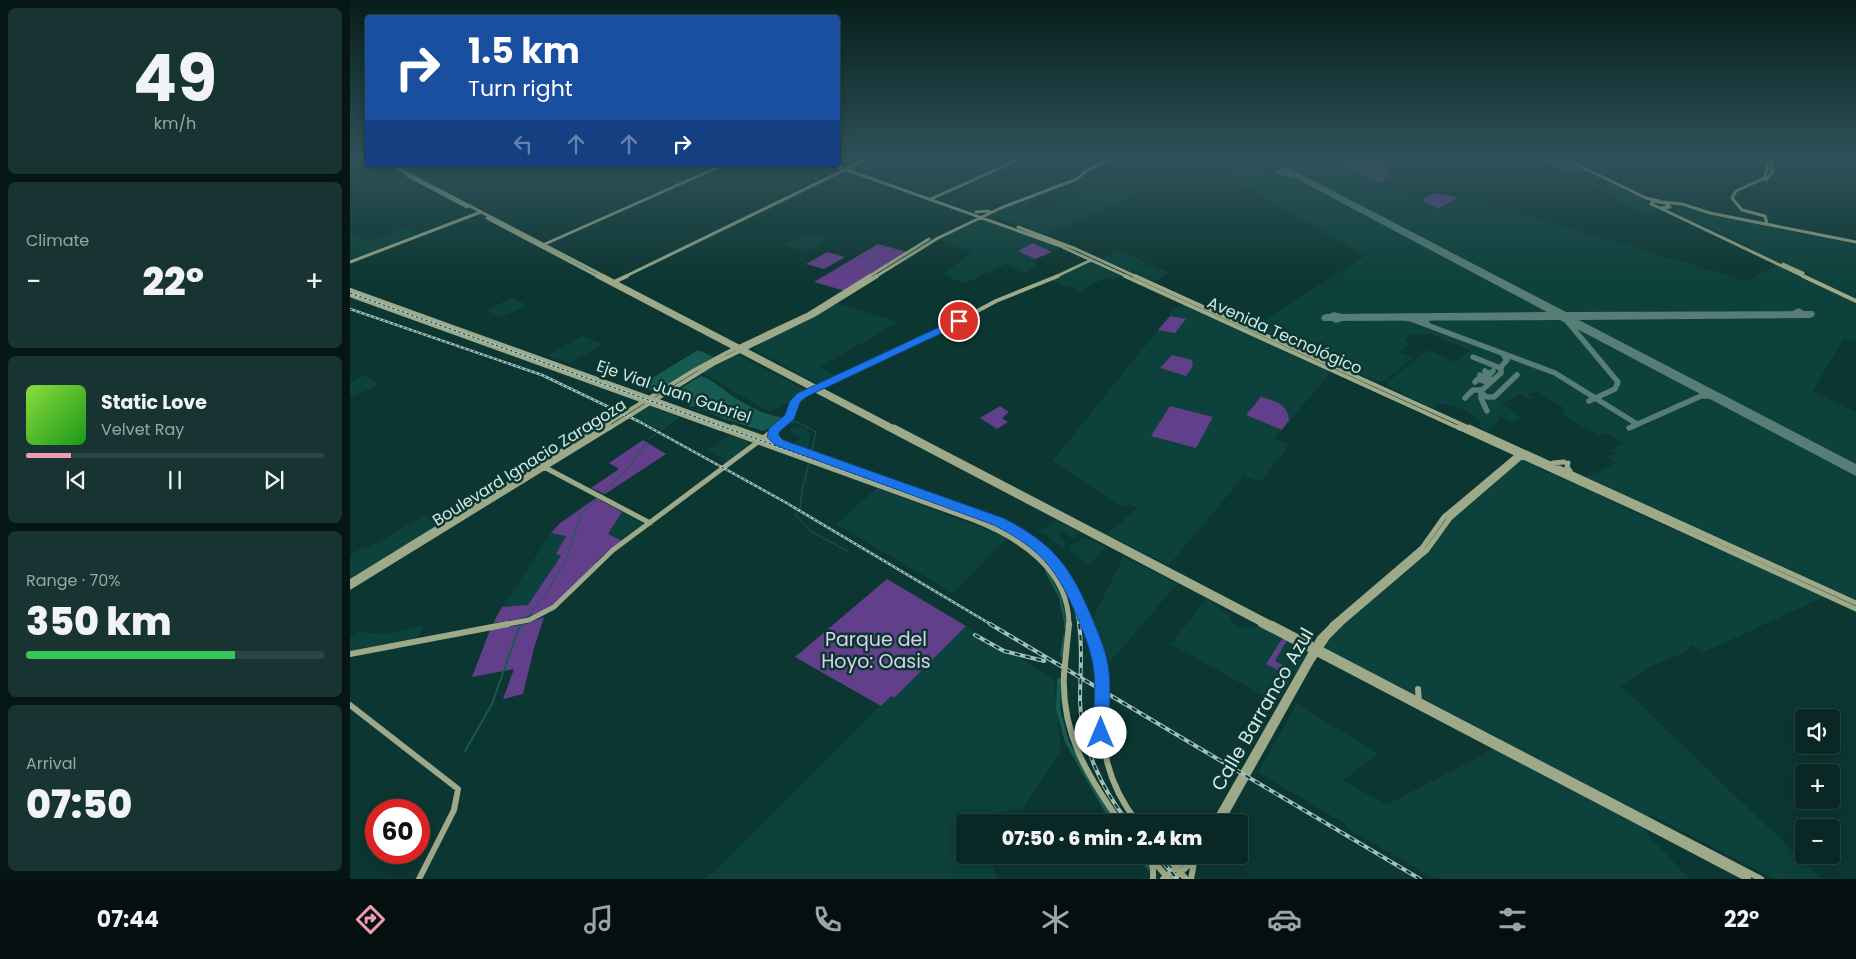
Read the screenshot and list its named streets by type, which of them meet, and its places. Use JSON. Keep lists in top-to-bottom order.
{
  "streets": {
    "main road": [
      "Avenida Tecnológico",
      "Eje Vial Juan Gabriel",
      "Boulevard Ignacio Zaragoza",
      "Calle Barranco Azul"
    ]
  },
  "crossings": [
    ["Avenida Tecnológico", "Boulevard Ignacio Zaragoza"],
    ["Avenida Tecnológico", "Calle Barranco Azul"],
    ["Eje Vial Juan Gabriel", "Boulevard Ignacio Zaragoza"]
  ],
  "parks": ["Parque del Hoyo: Oasis"],
  "page": {
    "tile": [
      ["49", "km/h"],
      "Climate",
      ["Range · 70%", "350 km"],
      ["Arrival", "07:50"]
    ],
    "turn": ["1.5 km", "Turn right"],
    "heat": ["−", "22°", "+"],
    "song": ["Static Love", "Velvet Ray"],
    "map_buttons": ["+", "−"],
    "limit": "60",
    "trip": "07:50 · 6 min · 2.4 km",
    "tabs": ["07:44", "22°"]
  }
}
